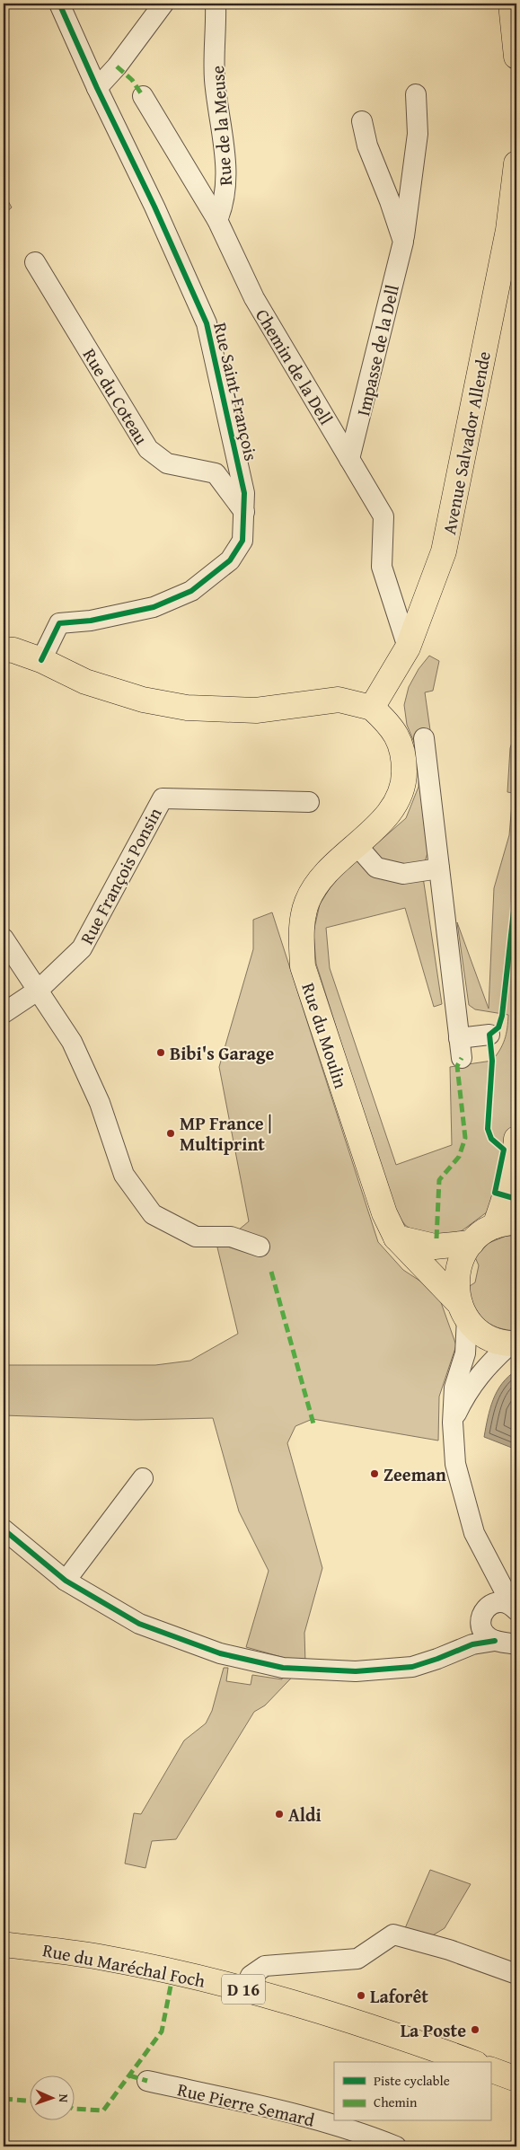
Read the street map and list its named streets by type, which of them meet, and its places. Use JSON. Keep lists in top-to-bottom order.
{
  "streets": {
    "main road": [
      "Avenue Salvador Allende",
      "Rue du Moulin",
      "Rue du Maréchal Foch",
      "D 16"
    ],
    "street": [
      "Rue de la Meuse",
      "Impasse de la Dell",
      "Chemin de la Dell",
      "Rue Saint-François",
      "Rue du Coteau",
      "Rue François Ponsin",
      "Rue Pierre Semard"
    ]
  },
  "crossings": [
    ["Rue de la Meuse", "Chemin de la Dell"],
    ["Impasse de la Dell", "Chemin de la Dell"],
    ["Chemin de la Dell", "Avenue Salvador Allende"],
    ["Rue Saint-François", "Rue du Coteau"],
    ["Avenue Salvador Allende", "Rue du Moulin"]
  ],
  "places": [
    "Bibi's Garage",
    "MP France | Multiprint",
    "Zeeman",
    "Aldi",
    "Laforêt",
    "La Poste"
  ],
  "legend": ["Piste cyclable", "Chemin"],
  "north": "right"
}
